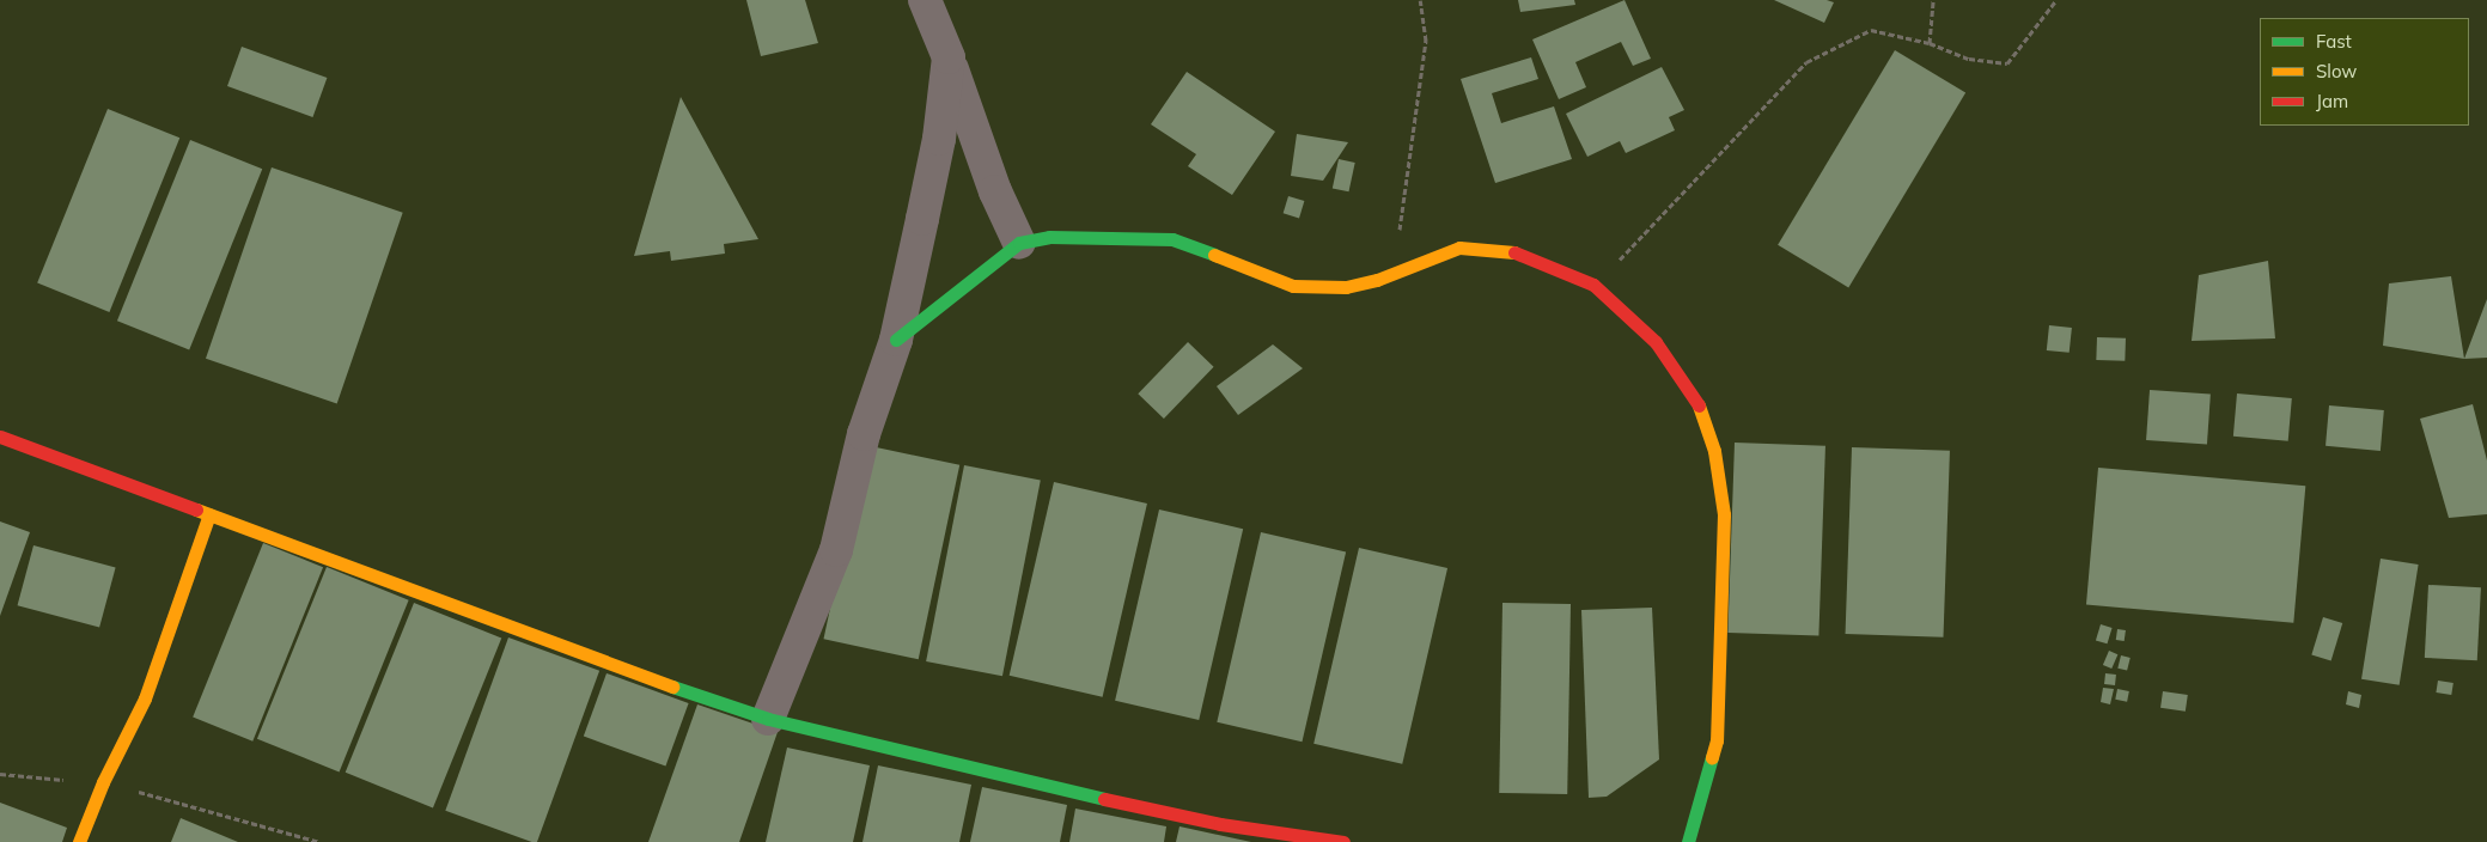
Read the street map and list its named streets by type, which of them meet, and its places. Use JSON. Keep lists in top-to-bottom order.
{
  "legend": ["Fast", "Slow", "Jam"]
}
